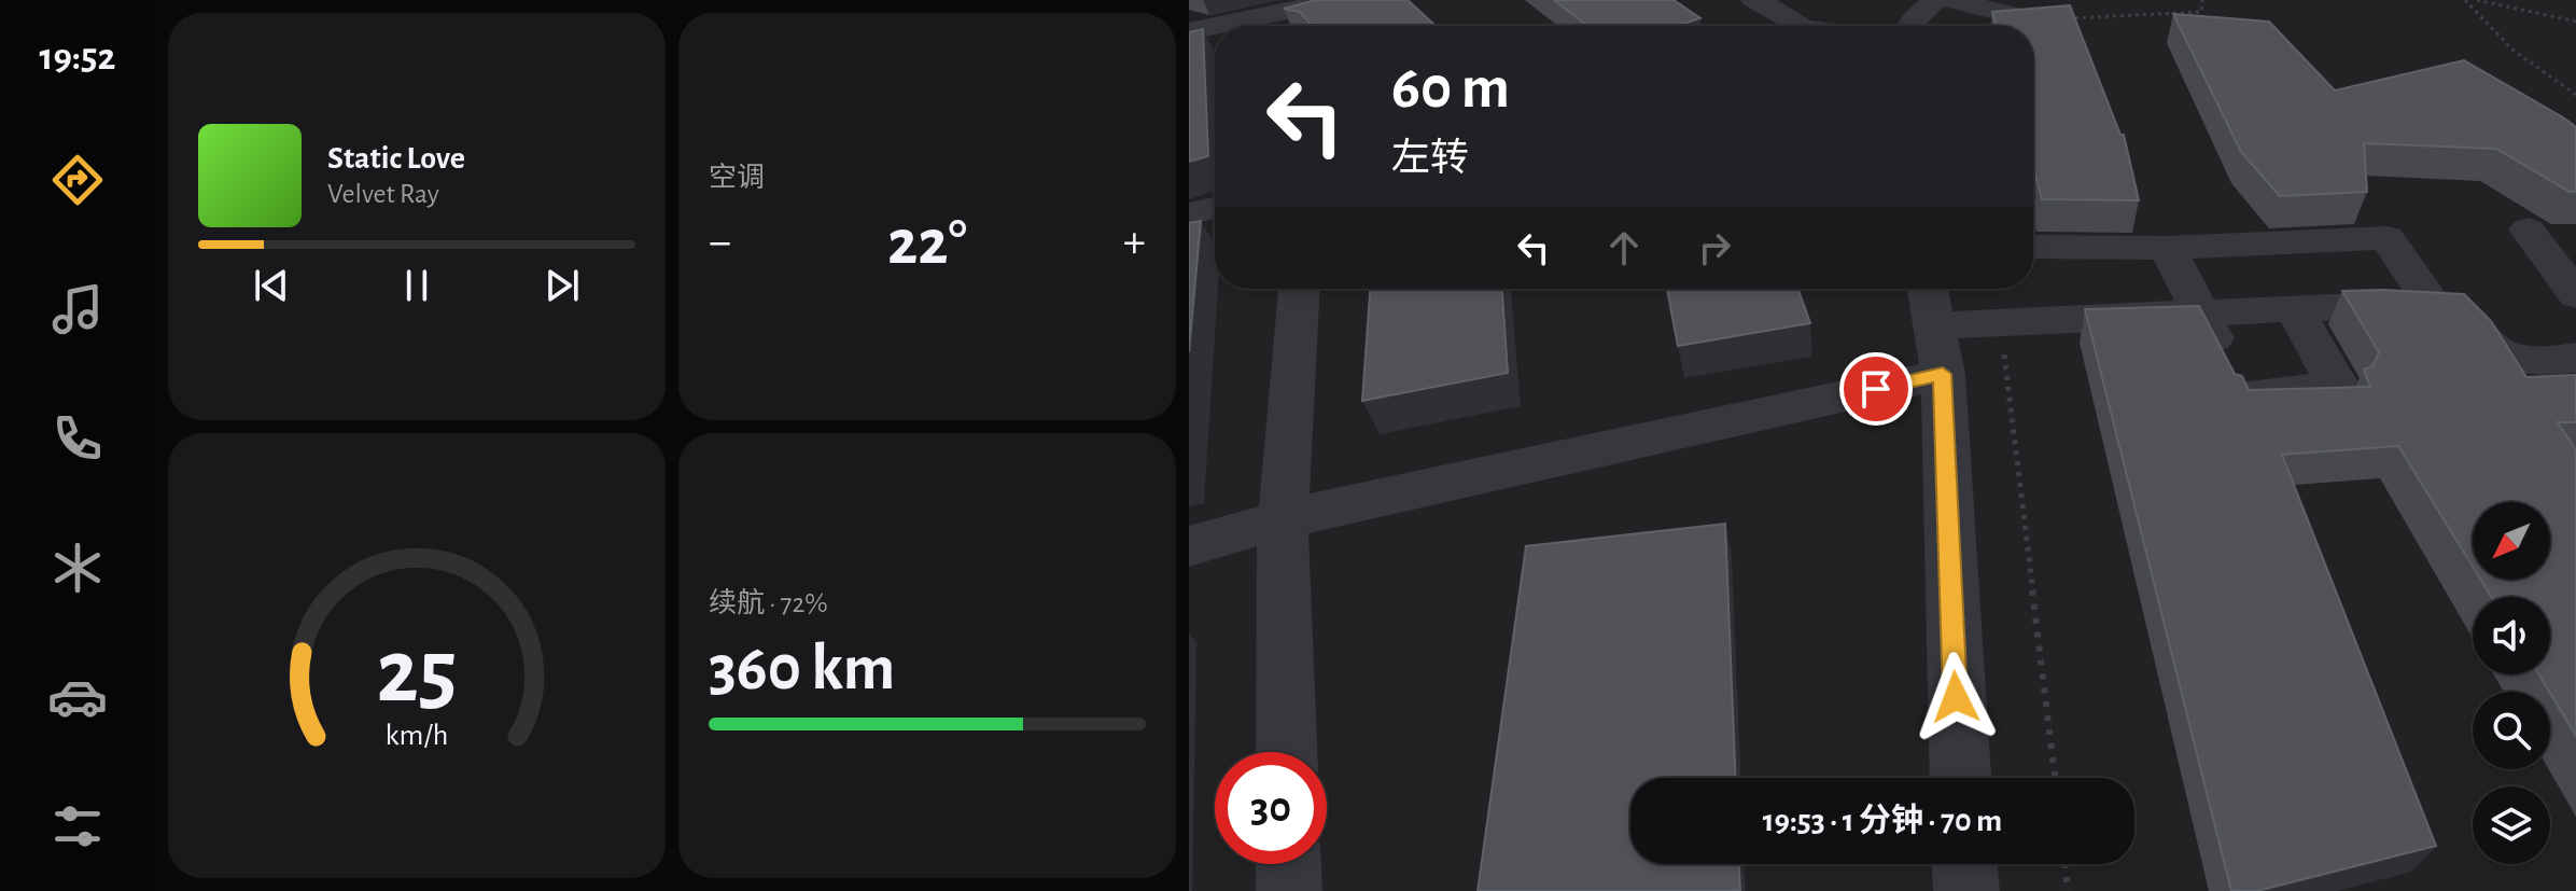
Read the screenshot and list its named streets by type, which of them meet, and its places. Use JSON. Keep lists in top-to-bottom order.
{
  "north": "bottom left",
  "page": {
    "tabs": "19:52",
    "tile": [
      "空调",
      ["续航 · 72%", "360 km"]
    ],
    "turn": ["60 m", "左转"],
    "song": ["Static Love", "Velvet Ray"],
    "heat": ["−", "22°", "+"],
    "limit": "30",
    "trip": "19:53 · 1 分钟 · 70 m",
    "gauge": ["25", "km/h"]
  }
}
